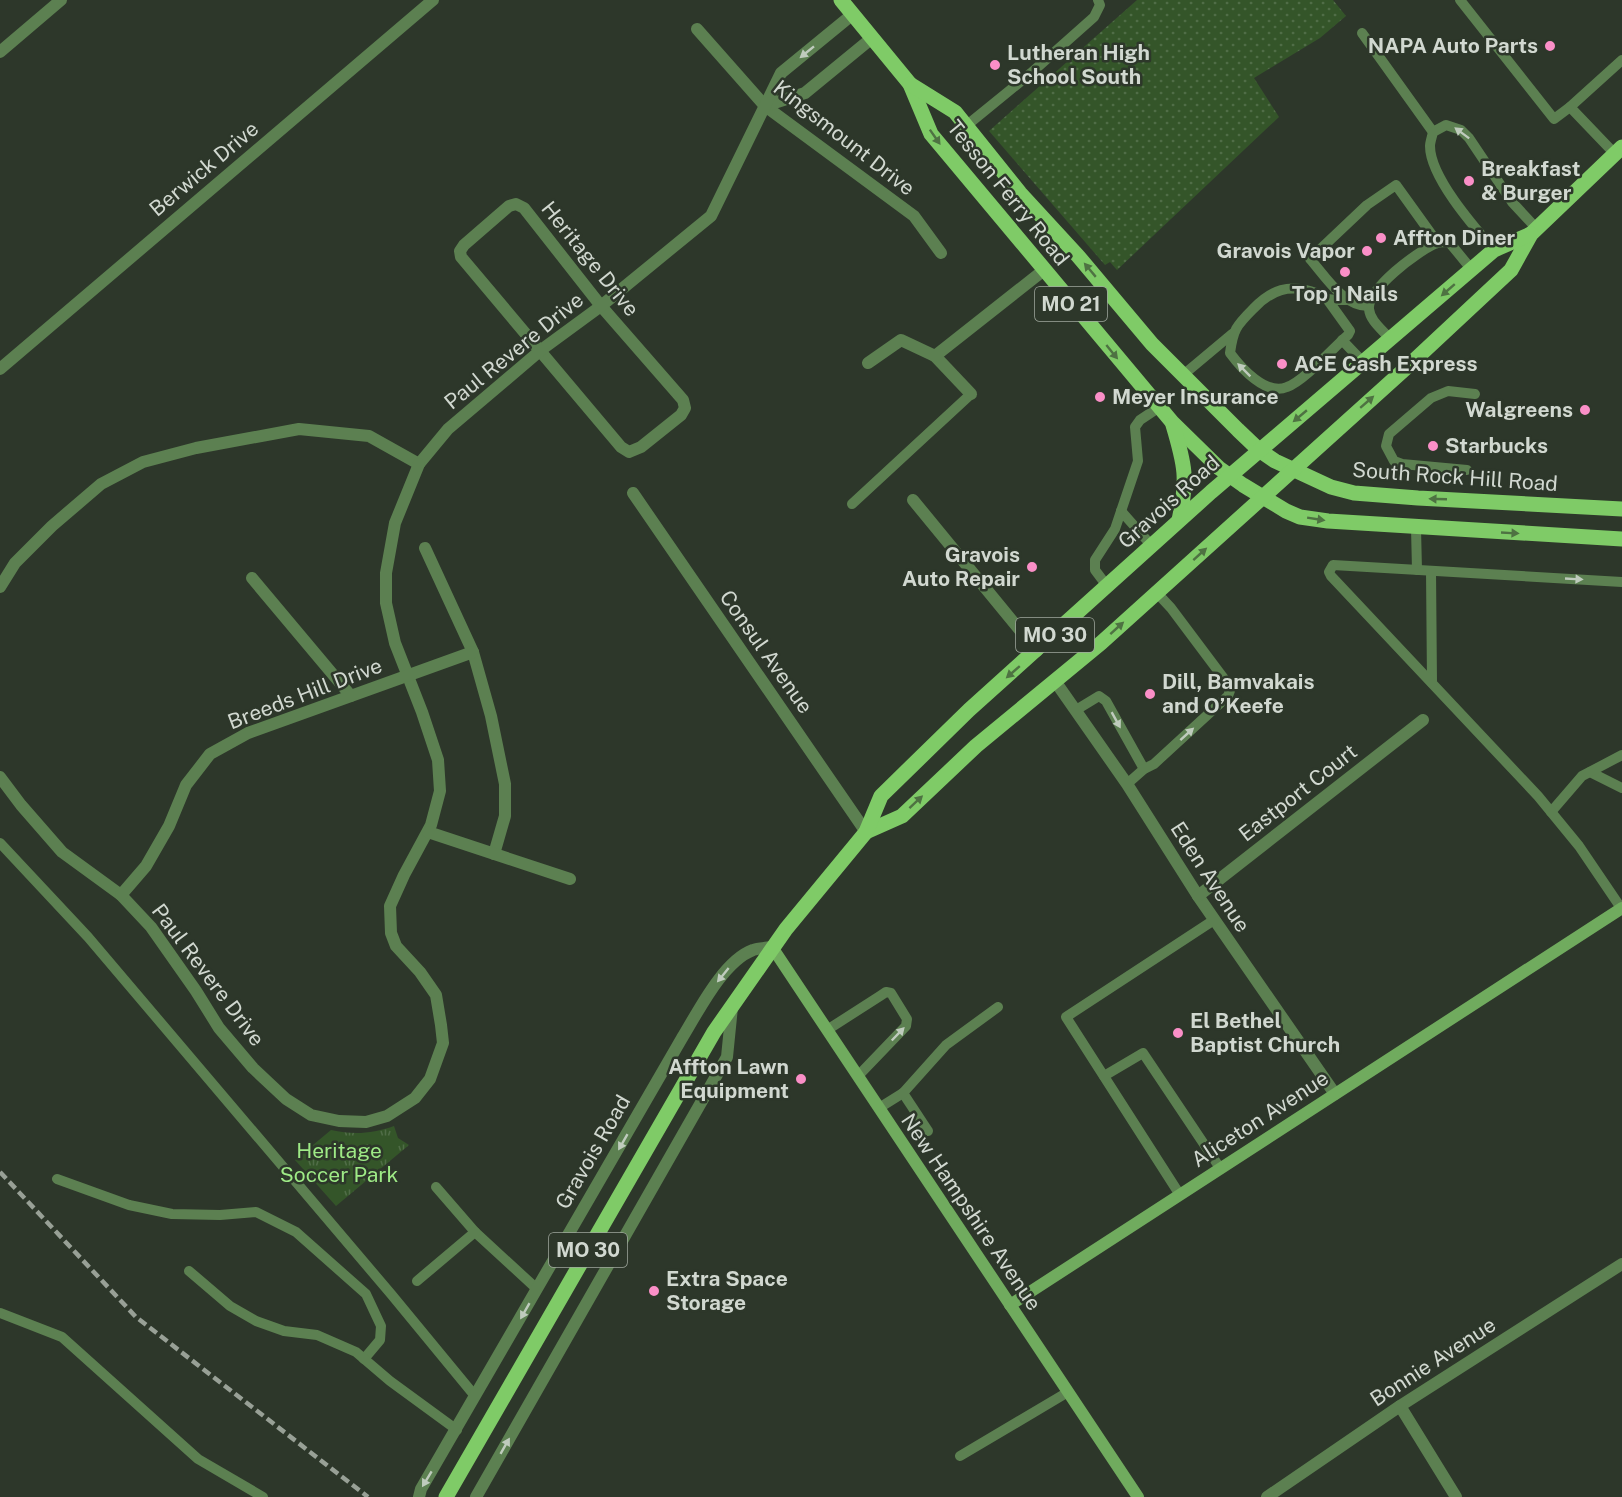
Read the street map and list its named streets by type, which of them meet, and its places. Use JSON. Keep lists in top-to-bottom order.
{
  "streets": {
    "main road": [
      "Tesson Ferry Road",
      "MO 21",
      "South Rock Hill Road",
      "Gravois Road",
      "MO 30"
    ],
    "street": [
      "Kingsmount Drive",
      "Berwick Drive",
      "Heritage Drive",
      "Paul Revere Drive",
      "Consul Avenue",
      "Breeds Hill Drive",
      "Eastport Court",
      "Eden Avenue",
      "Aliceton Avenue",
      "New Hampshire Avenue",
      "Bonnie Avenue"
    ]
  },
  "crossings": [
    ["Kingsmount Drive", "Paul Revere Drive"],
    ["Tesson Ferry Road", "Paul Revere Drive"],
    ["Tesson Ferry Road", "South Rock Hill Road"],
    ["Tesson Ferry Road", "Gravois Road"],
    ["Heritage Drive", "Paul Revere Drive"],
    ["Paul Revere Drive", "Breeds Hill Drive"],
    ["South Rock Hill Road", "Gravois Road"],
    ["Gravois Road", "Consul Avenue"],
    ["Gravois Road", "Eden Avenue"],
    ["Gravois Road", "New Hampshire Avenue"],
    ["Eastport Court", "Eden Avenue"],
    ["Eden Avenue", "Aliceton Avenue"],
    ["Aliceton Avenue", "New Hampshire Avenue"]
  ],
  "parks": ["Heritage Soccer Park"],
  "places": [
    "NAPA Auto Parts",
    "Lutheran High School South",
    "Breakfast & Burger",
    "Affton Diner",
    "Gravois Vapor",
    "Top 1 Nails",
    "ACE Cash Express",
    "Meyer Insurance",
    "Walgreens",
    "Starbucks",
    "Gravois Auto Repair",
    "Dill, Bamvakais and O’Keefe",
    "El Bethel Baptist Church",
    "Affton Lawn Equipment",
    "Extra Space Storage"
  ]
}
